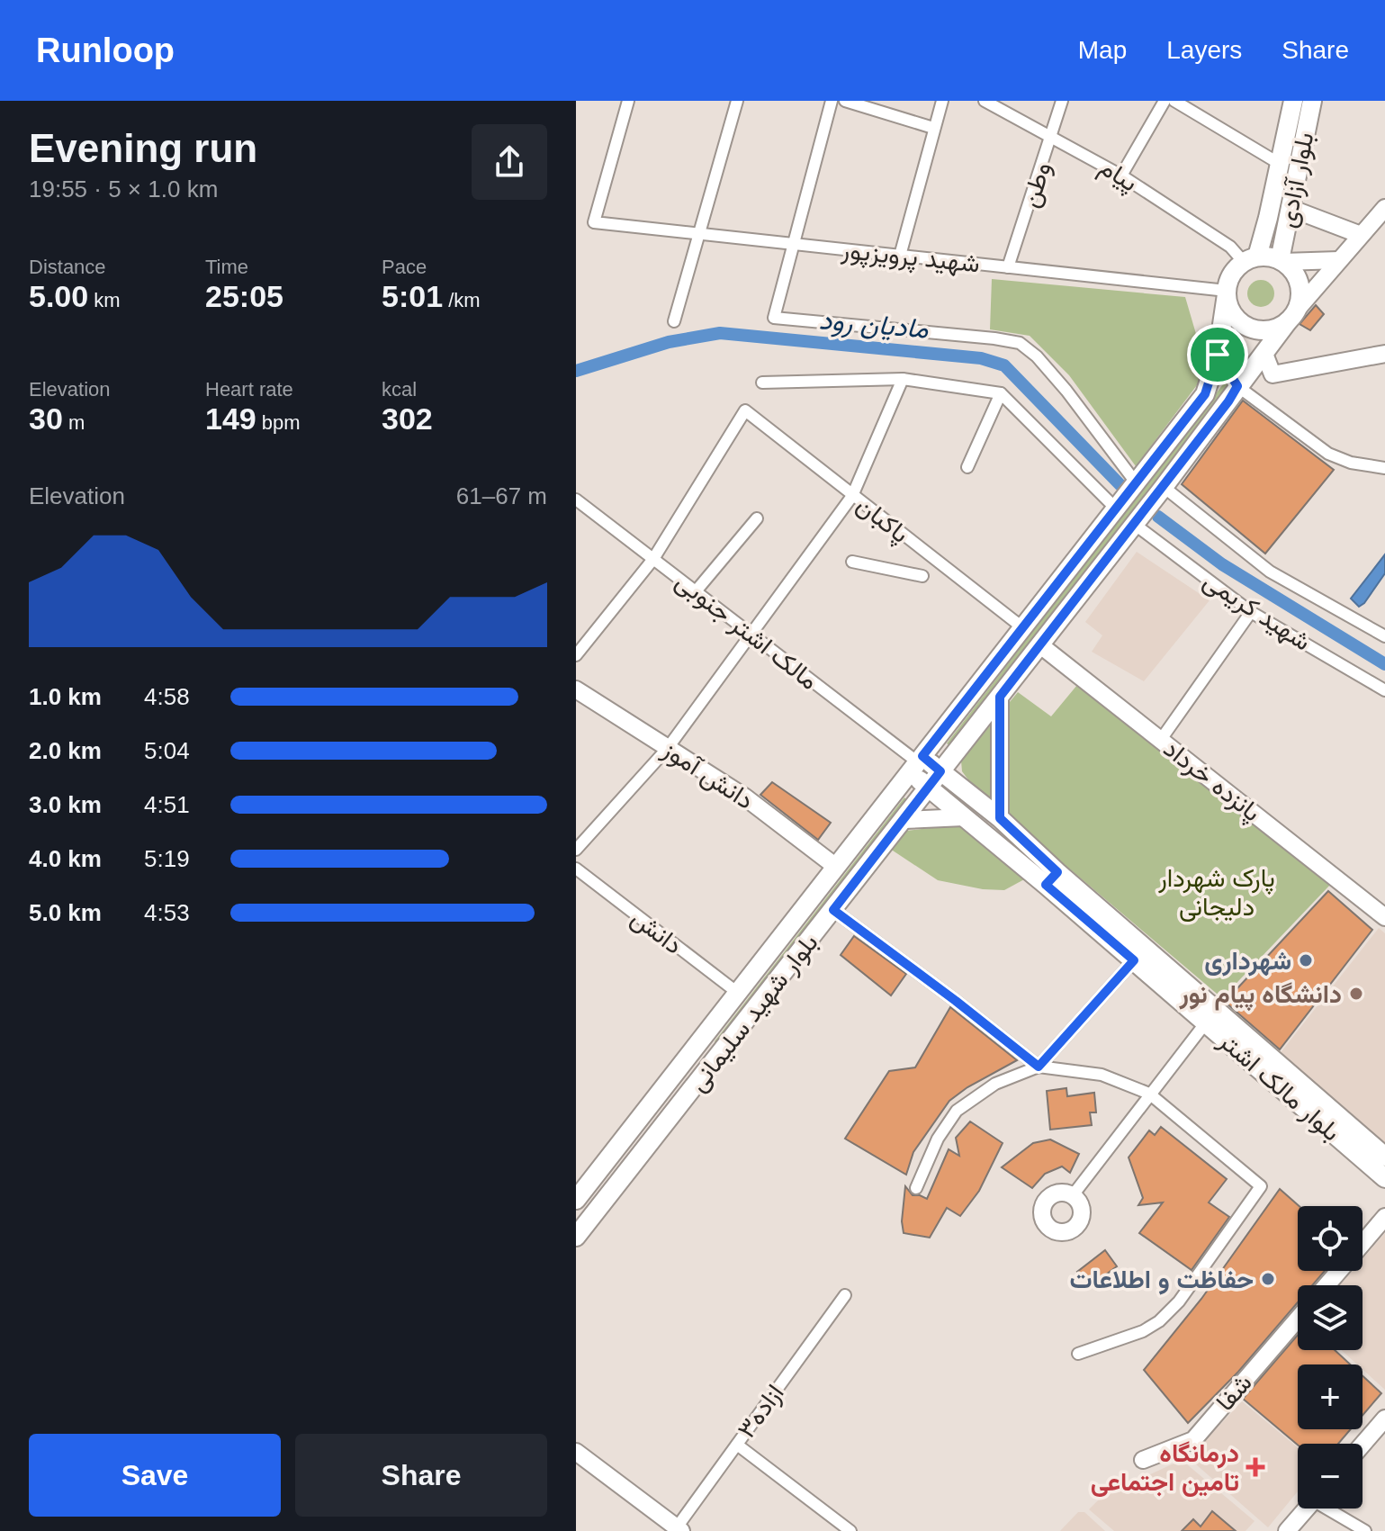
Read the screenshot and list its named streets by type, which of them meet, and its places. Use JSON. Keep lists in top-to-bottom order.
{
  "streets": {
    "main road": ["بلوار آزادی", "بلوار شهید سلیمانی", "بلوار مالک اشتر"],
    "street": [
      "پیام",
      "وطن",
      "شهید پرویزپور",
      "پاکبان",
      "شهید کریمی",
      "مالک اشتر جنوبی",
      "دانش آموز",
      "پانزده خرداد",
      "دانش",
      "شفا",
      "ازاده۳"
    ]
  },
  "crossings": [
    ["پیام", "بلوار آزادی"],
    ["پیام", "وطن"],
    ["پیام", "شهید پرویزپور"],
    ["بلوار آزادی", "شهید پرویزپور"],
    ["وطن", "شهید پرویزپور"],
    ["پاکبان", "مالک اشتر جنوبی"],
    ["مالک اشتر جنوبی", "بلوار شهید سلیمانی"],
    ["مالک اشتر جنوبی", "بلوار مالک اشتر"],
    ["دانش آموز", "بلوار شهید سلیمانی"],
    ["دانش", "بلوار شهید سلیمانی"],
    ["بلوار شهید سلیمانی", "بلوار مالک اشتر"]
  ],
  "water": ["مادیان رود"],
  "parks": ["پارک شهردار دلیجانی"],
  "places": {
    "other": ["شهرداری", "دانشگاه پیام نور", "حفاظت و اطلاعات"],
    "health": ["درمانگاه تامین اجتماعی"]
  },
  "page": {
    "header": "Runloop",
    "nav": ["Map", "Layers", "Share"],
    "heading": ["Evening run", "19:55 · 5 × 1.0 km"],
    "stats": [
      ["Distance", "5.00 km"],
      ["Time", "25:05"],
      ["Pace", "5:01 /km"],
      ["Elevation", "30 m"],
      ["Heart rate", "149 bpm"],
      ["kcal", "302"]
    ],
    "chart": ["Elevation", "61–67 m"],
    "list": [
      {
        "name": "1.0 km",
        "note": "4:58"
      },
      {
        "name": "2.0 km",
        "note": "5:04"
      },
      {
        "name": "3.0 km",
        "note": "4:51"
      },
      {
        "name": "4.0 km",
        "note": "5:19"
      },
      {
        "name": "5.0 km",
        "note": "4:53"
      }
    ],
    "map_buttons": ["+", "−"],
    "buttons": ["Save", "Share"]
  }
}
